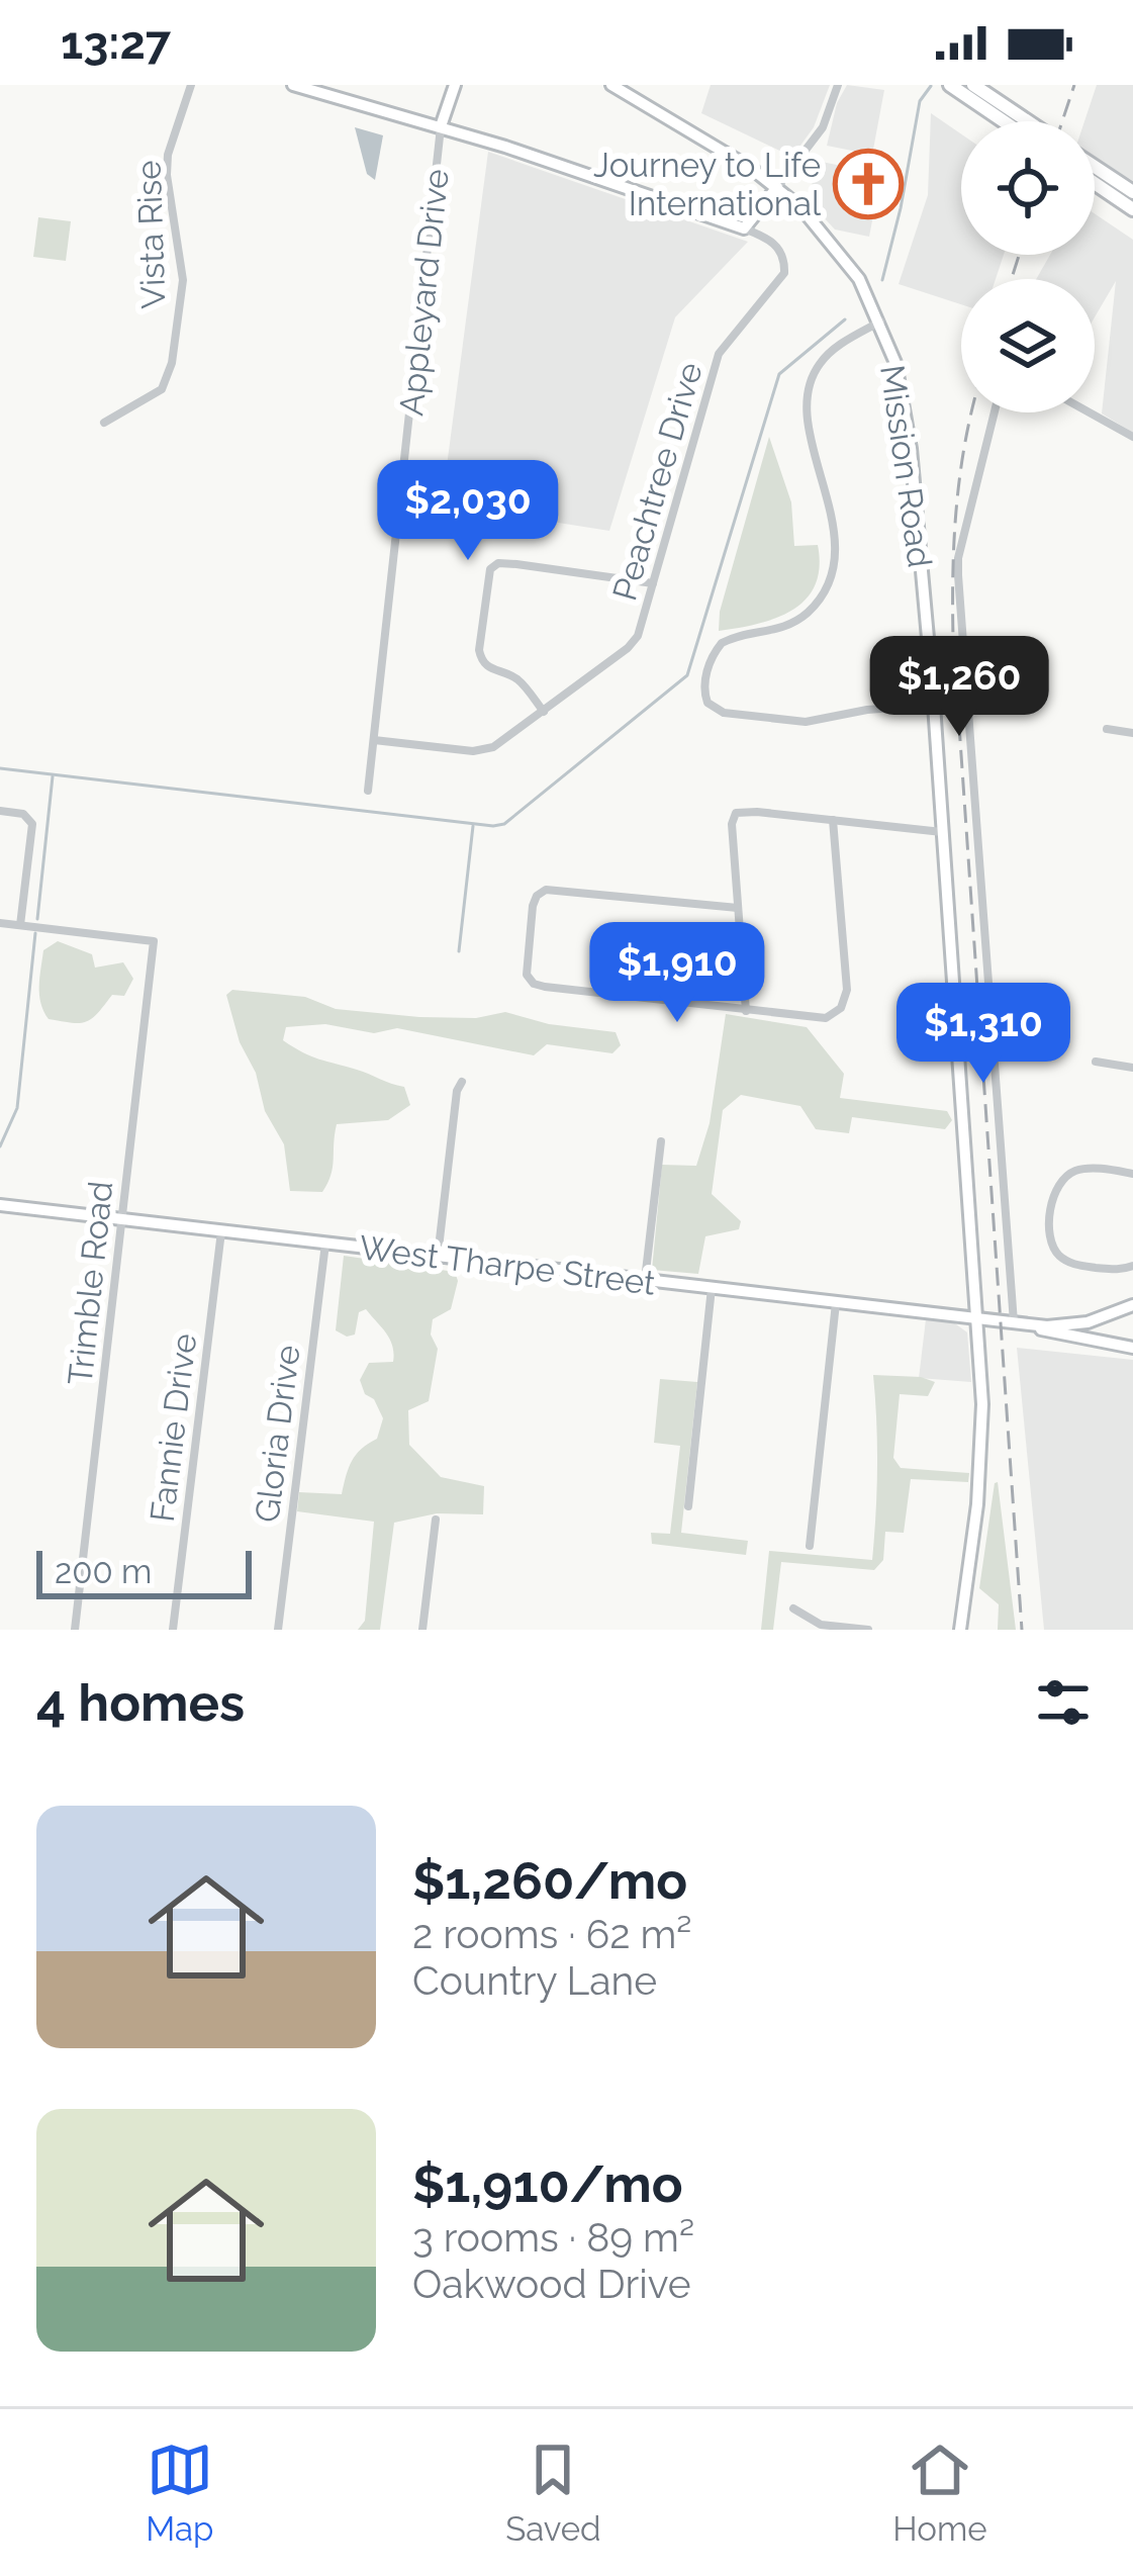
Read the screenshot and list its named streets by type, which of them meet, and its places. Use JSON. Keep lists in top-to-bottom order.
{
  "streets": {
    "main road": ["Appleyard Drive", "Mission Road", "West Tharpe Street"],
    "street": [
      "Vista Rise",
      "Peachtree Drive",
      "Trimble Road",
      "Fannie Drive",
      "Gloria Drive"
    ]
  },
  "crossings": [
    ["Appleyard Drive", "Peachtree Drive"],
    ["Mission Road", "West Tharpe Street"],
    ["West Tharpe Street", "Trimble Road"],
    ["West Tharpe Street", "Fannie Drive"],
    ["West Tharpe Street", "Gloria Drive"]
  ],
  "places": {
    "church": ["Journey to Life International"]
  },
  "scale_bar": "200 m",
  "page": {
    "status": "13:27",
    "price": [
      "$2,030",
      "$1,260",
      "$1,910",
      "$1,310"
    ],
    "scale": "200 m",
    "heading": "4 homes",
    "list": [
      {
        "name": "$1,260/mo",
        "note": "2 rooms · 62 m² · Country Lane"
      },
      {
        "name": "$1,910/mo",
        "note": "3 rooms · 89 m² · Oakwood Drive"
      }
    ],
    "tabs": ["Map", "Saved", "Home"]
  }
}
